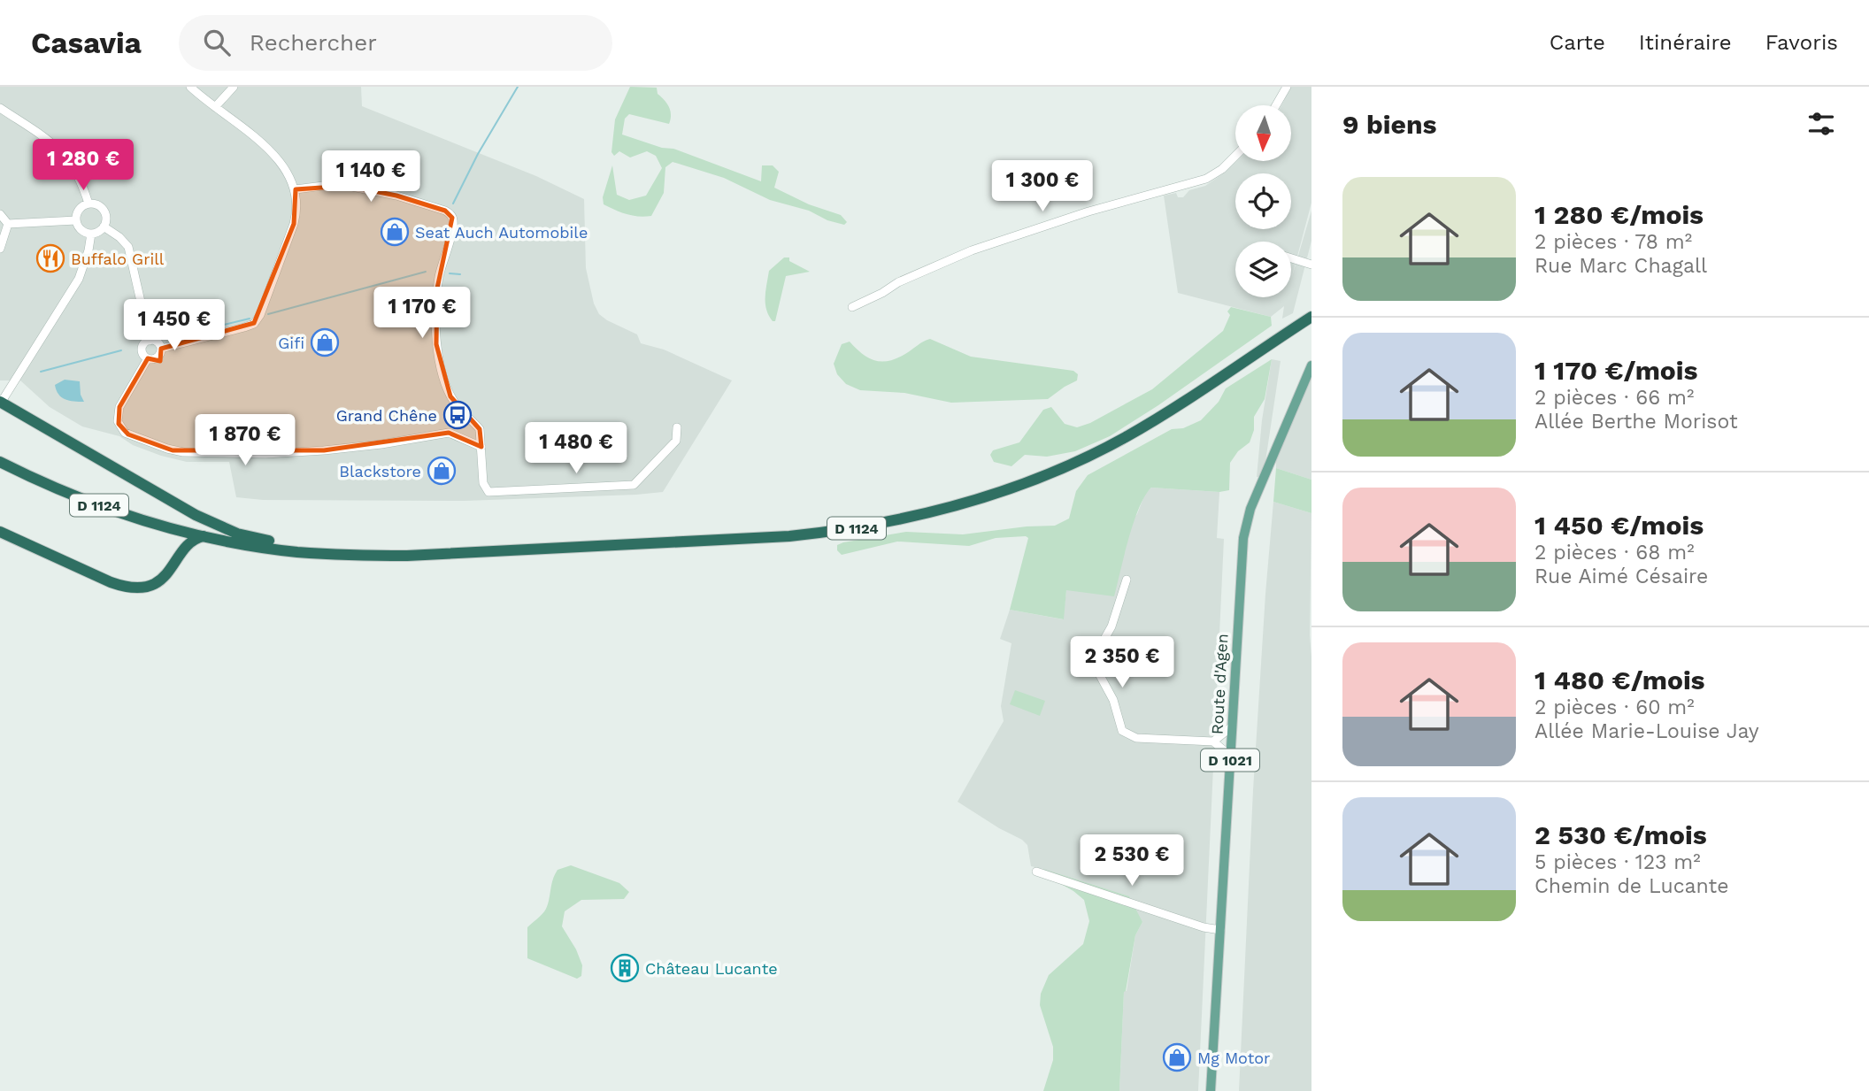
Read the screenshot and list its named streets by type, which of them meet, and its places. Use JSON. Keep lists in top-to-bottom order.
{
  "streets": {
    "highway": ["D 1124"],
    "main road": ["Route d'Agen", "D 1021"]
  },
  "places": {
    "shop": [
      "Seat Auch Automobile",
      "Gifi",
      "Blackstore",
      "Mg Motor"
    ],
    "restaurant": ["Buffalo Grill"],
    "bus stop": ["Grand Chêne"],
    "building": ["Château Lucante"]
  },
  "north": "bottom",
  "page": {
    "header": "Casavia",
    "search": "Rechercher",
    "nav": ["Carte", "Itinéraire", "Favoris"],
    "heading": "9 biens",
    "price": [
      "1 280 €",
      "1 140 €",
      "1 300 €",
      "1 170 €",
      "1 450 €",
      "1 870 €",
      "1 480 €",
      "2 350 €",
      "2 530 €"
    ],
    "list": [
      {
        "name": "1 280 €/mois",
        "note": "2 pièces · 78 m² · Rue Marc Chagall"
      },
      {
        "name": "1 170 €/mois",
        "note": "2 pièces · 66 m² · Allée Berthe Morisot"
      },
      {
        "name": "1 450 €/mois",
        "note": "2 pièces · 68 m² · Rue Aimé Césaire"
      },
      {
        "name": "1 480 €/mois",
        "note": "2 pièces · 60 m² · Allée Marie-Louise Jay"
      },
      {
        "name": "2 530 €/mois",
        "note": "5 pièces · 123 m² · Chemin de Lucante"
      }
    ]
  }
}
